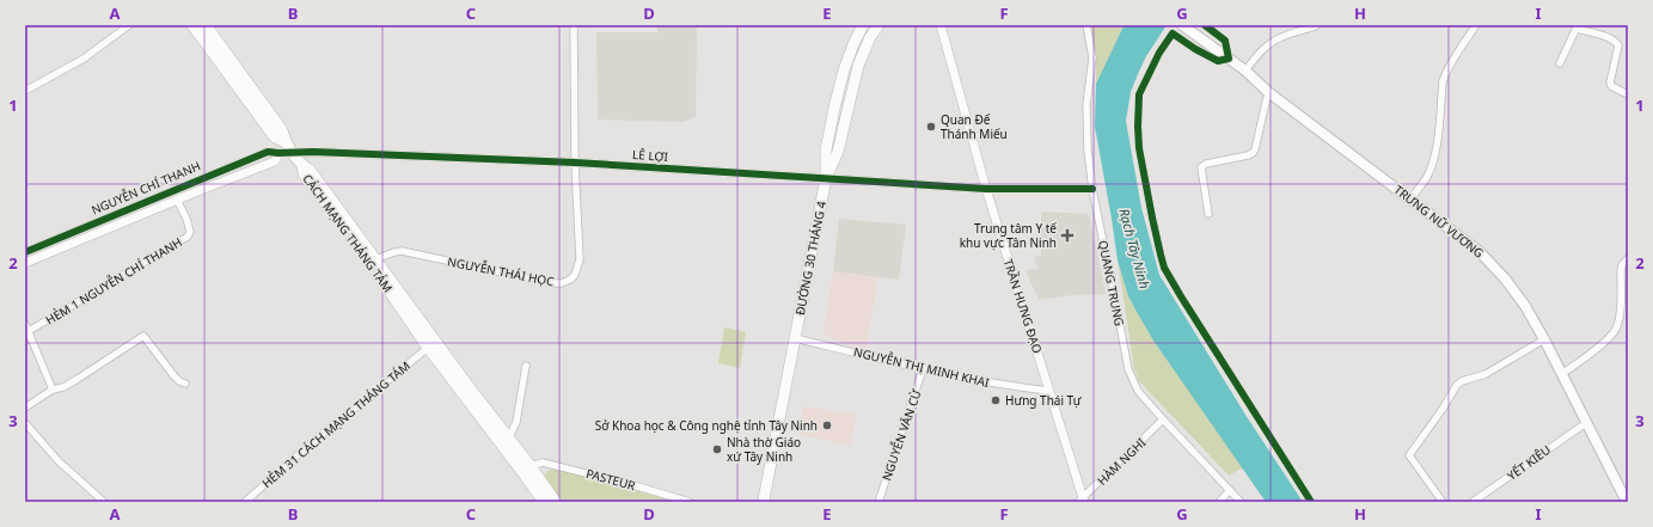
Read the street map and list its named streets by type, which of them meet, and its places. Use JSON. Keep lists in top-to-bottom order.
{
  "streets": {
    "main road": ["TRƯNG NỮ VƯƠNG", "CÁCH MẠNG THÁNG TÁM", "ĐƯỜNG 30 THÁNG 4"],
    "street": [
      "LÊ LỢI",
      "NGUYỄN CHÍ THANH",
      "NGUYỄN THÁI HỌC",
      "HẺM 1 NGUYỄN CHÍ THANH",
      "QUANG TRUNG",
      "TRẦN HƯNG ĐẠO",
      "NGUYỄN THỊ MINH KHAI",
      "HẺM 31 CÁCH MẠNG THÁNG TÁM",
      "NGUYỄN VĂN CỪ",
      "HÀM NGHI",
      "YẾT KIÊU",
      "PASTEUR"
    ]
  },
  "crossings": [
    ["LÊ LỢI", "NGUYỄN CHÍ THANH"],
    ["LÊ LỢI", "CÁCH MẠNG THÁNG TÁM"],
    ["LÊ LỢI", "ĐƯỜNG 30 THÁNG 4"],
    ["LÊ LỢI", "NGUYỄN THÁI HỌC"],
    ["LÊ LỢI", "TRẦN HƯNG ĐẠO"],
    ["NGUYỄN CHÍ THANH", "HẺM 1 NGUYỄN CHÍ THANH"],
    ["TRƯNG NỮ VƯƠNG", "YẾT KIÊU"],
    ["CÁCH MẠNG THÁNG TÁM", "NGUYỄN THÁI HỌC"],
    ["CÁCH MẠNG THÁNG TÁM", "HẺM 31 CÁCH MẠNG THÁNG TÁM"],
    ["CÁCH MẠNG THÁNG TÁM", "PASTEUR"],
    ["ĐƯỜNG 30 THÁNG 4", "NGUYỄN THỊ MINH KHAI"],
    ["QUANG TRUNG", "HÀM NGHI"],
    ["TRẦN HƯNG ĐẠO", "NGUYỄN THỊ MINH KHAI"],
    ["TRẦN HƯNG ĐẠO", "HÀM NGHI"],
    ["NGUYỄN THỊ MINH KHAI", "NGUYỄN VĂN CỪ"]
  ],
  "water": ["Rạch Tây Ninh"],
  "places": {
    "other": [
      "Quan Đế Thánh Miếu",
      "Hưng Thái Tự",
      "Sở Khoa học & Công nghệ tỉnh Tây Ninh",
      "Nhà thờ Giáo xứ Tây Ninh"
    ],
    "health": ["Trung tâm Y tế khu vực Tân Ninh"]
  },
  "grid": {
    "columns": [
      "A",
      "B",
      "C",
      "D",
      "E",
      "F",
      "G",
      "H",
      "I"
    ],
    "rows": ["1", "2", "3"]
  }
}
